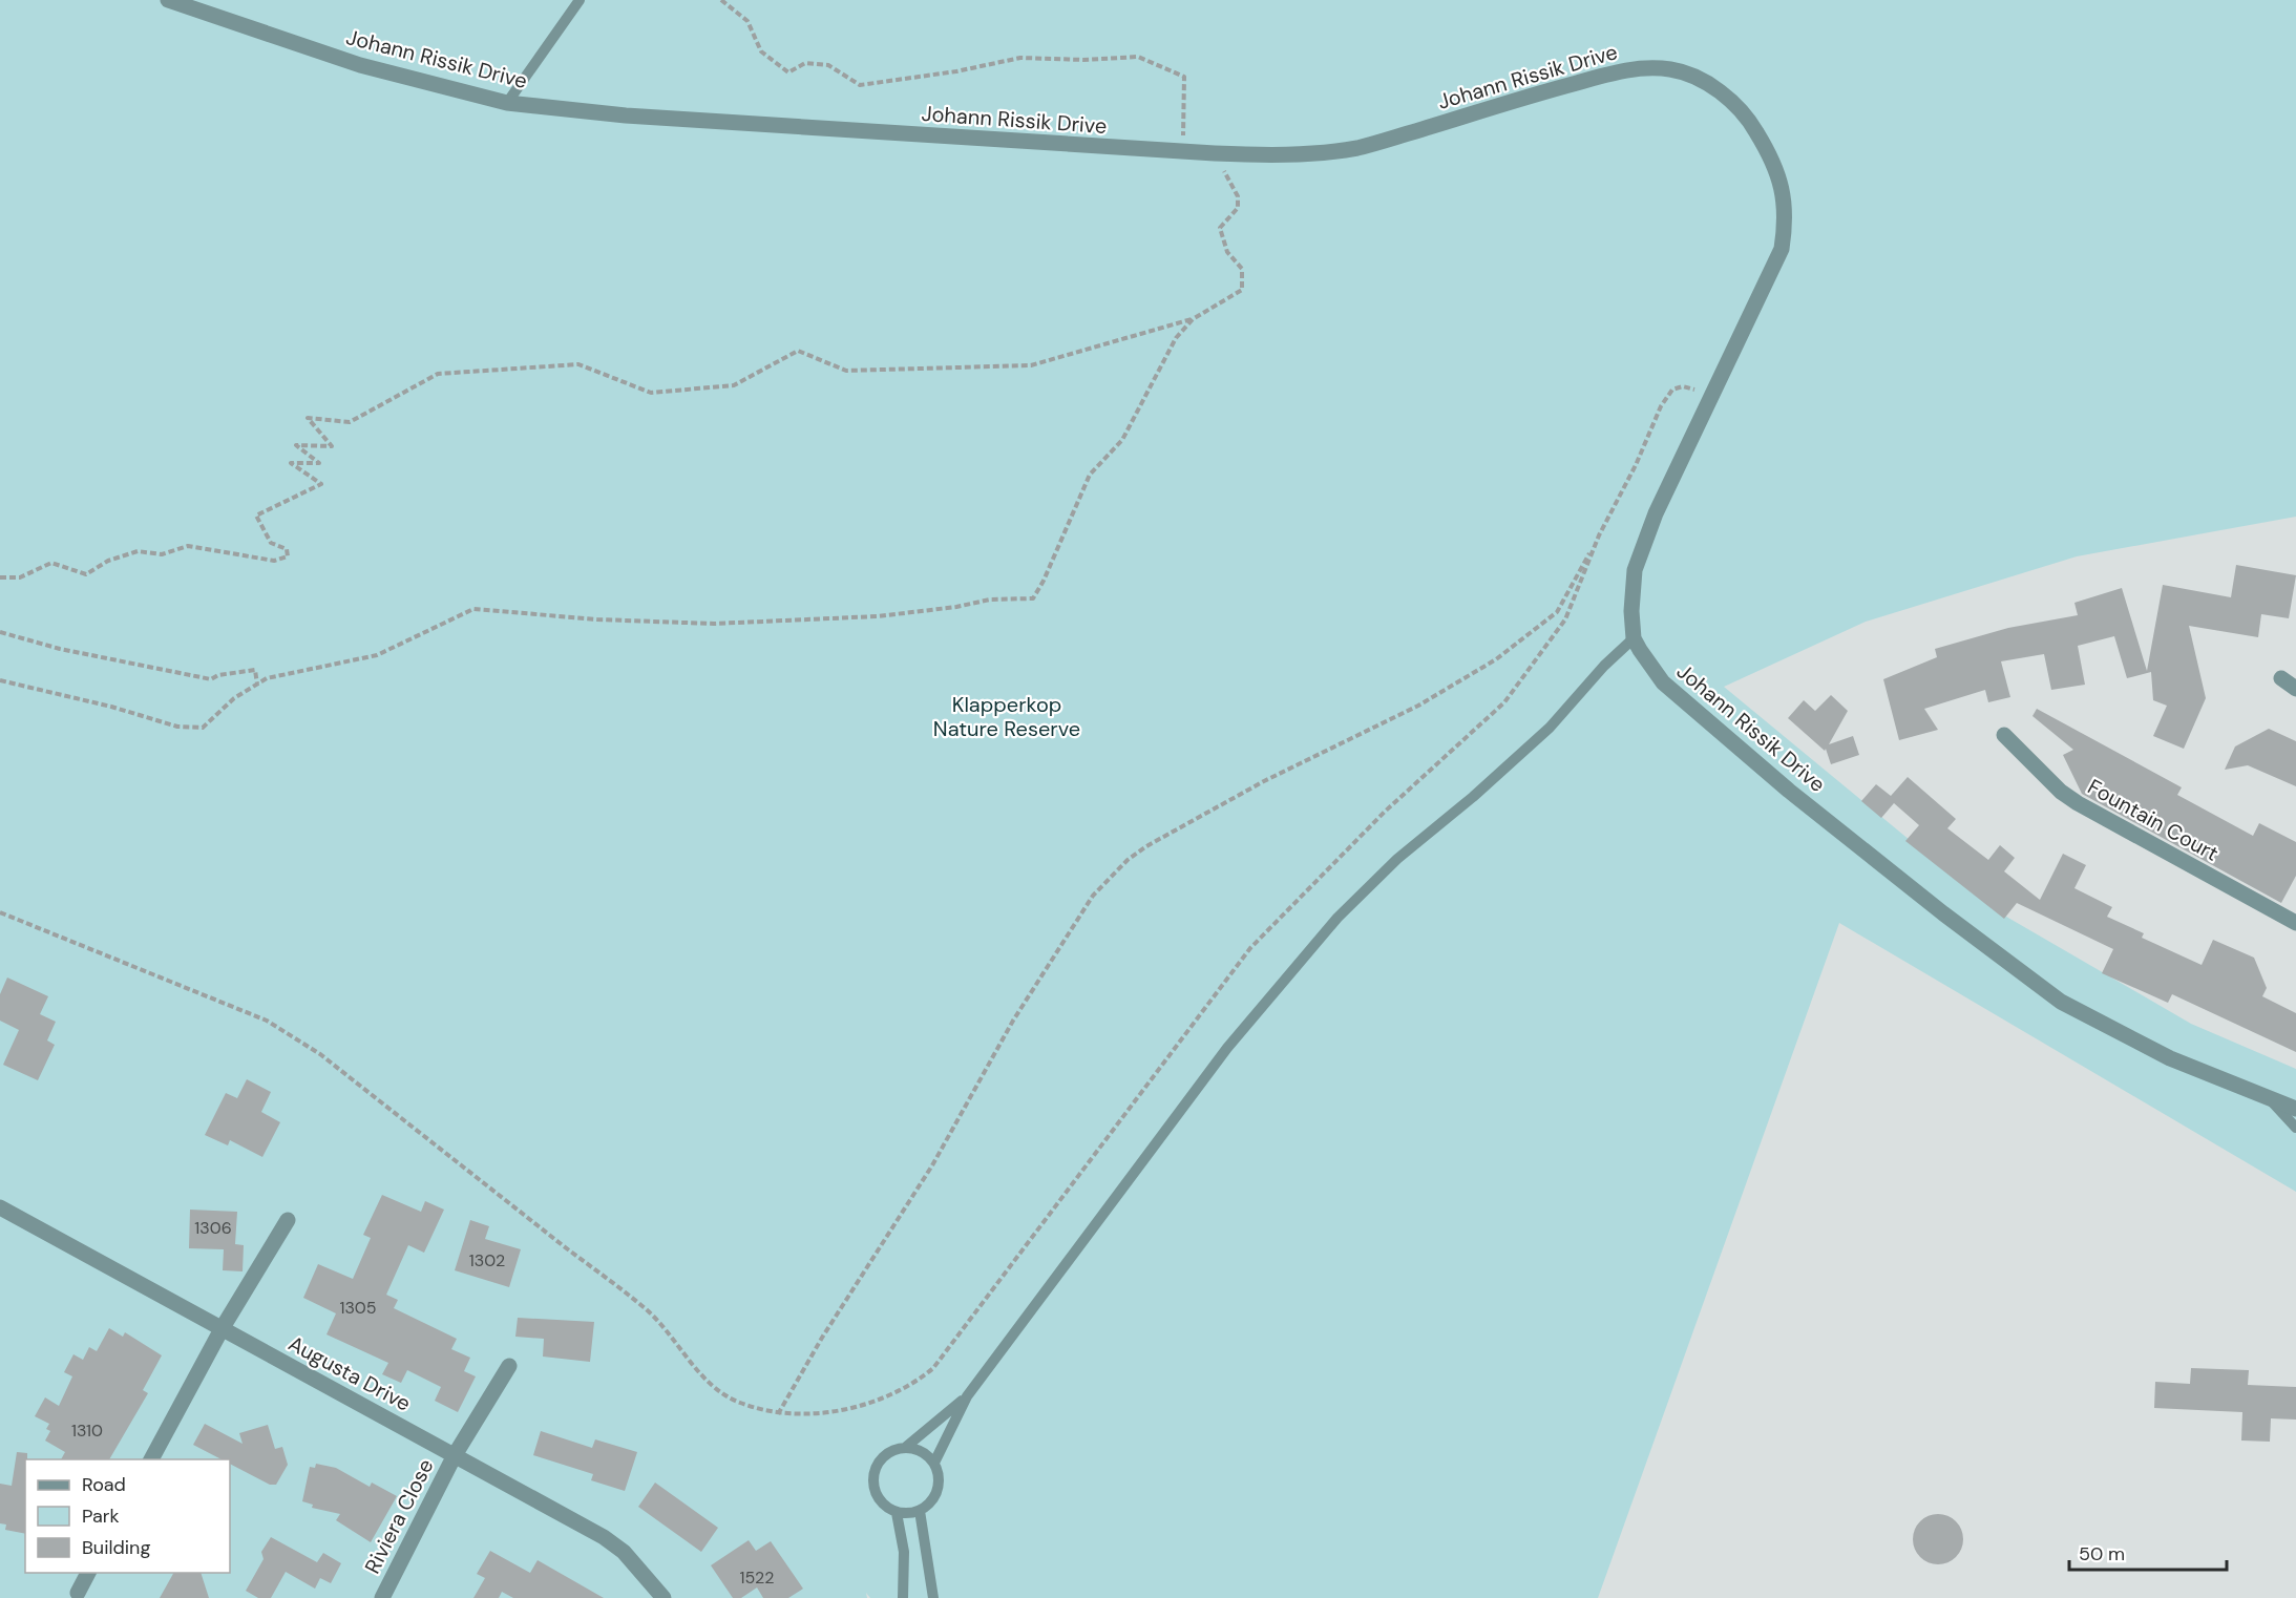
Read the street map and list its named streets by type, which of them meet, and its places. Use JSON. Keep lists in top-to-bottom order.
{
  "streets": {
    "street": [
      "Johann Rissik Drive",
      "Fountain Court",
      "Augusta Drive",
      "Riviera Close"
    ]
  },
  "crossings": [
    ["Augusta Drive", "Riviera Close"]
  ],
  "parks": ["Klapperkop Nature Reserve"],
  "house_numbers": [
    "1306",
    "1302",
    "1305",
    "1310",
    "1522"
  ],
  "legend": ["Road", "Park", "Building"],
  "scale_bar": "50 m"
}
